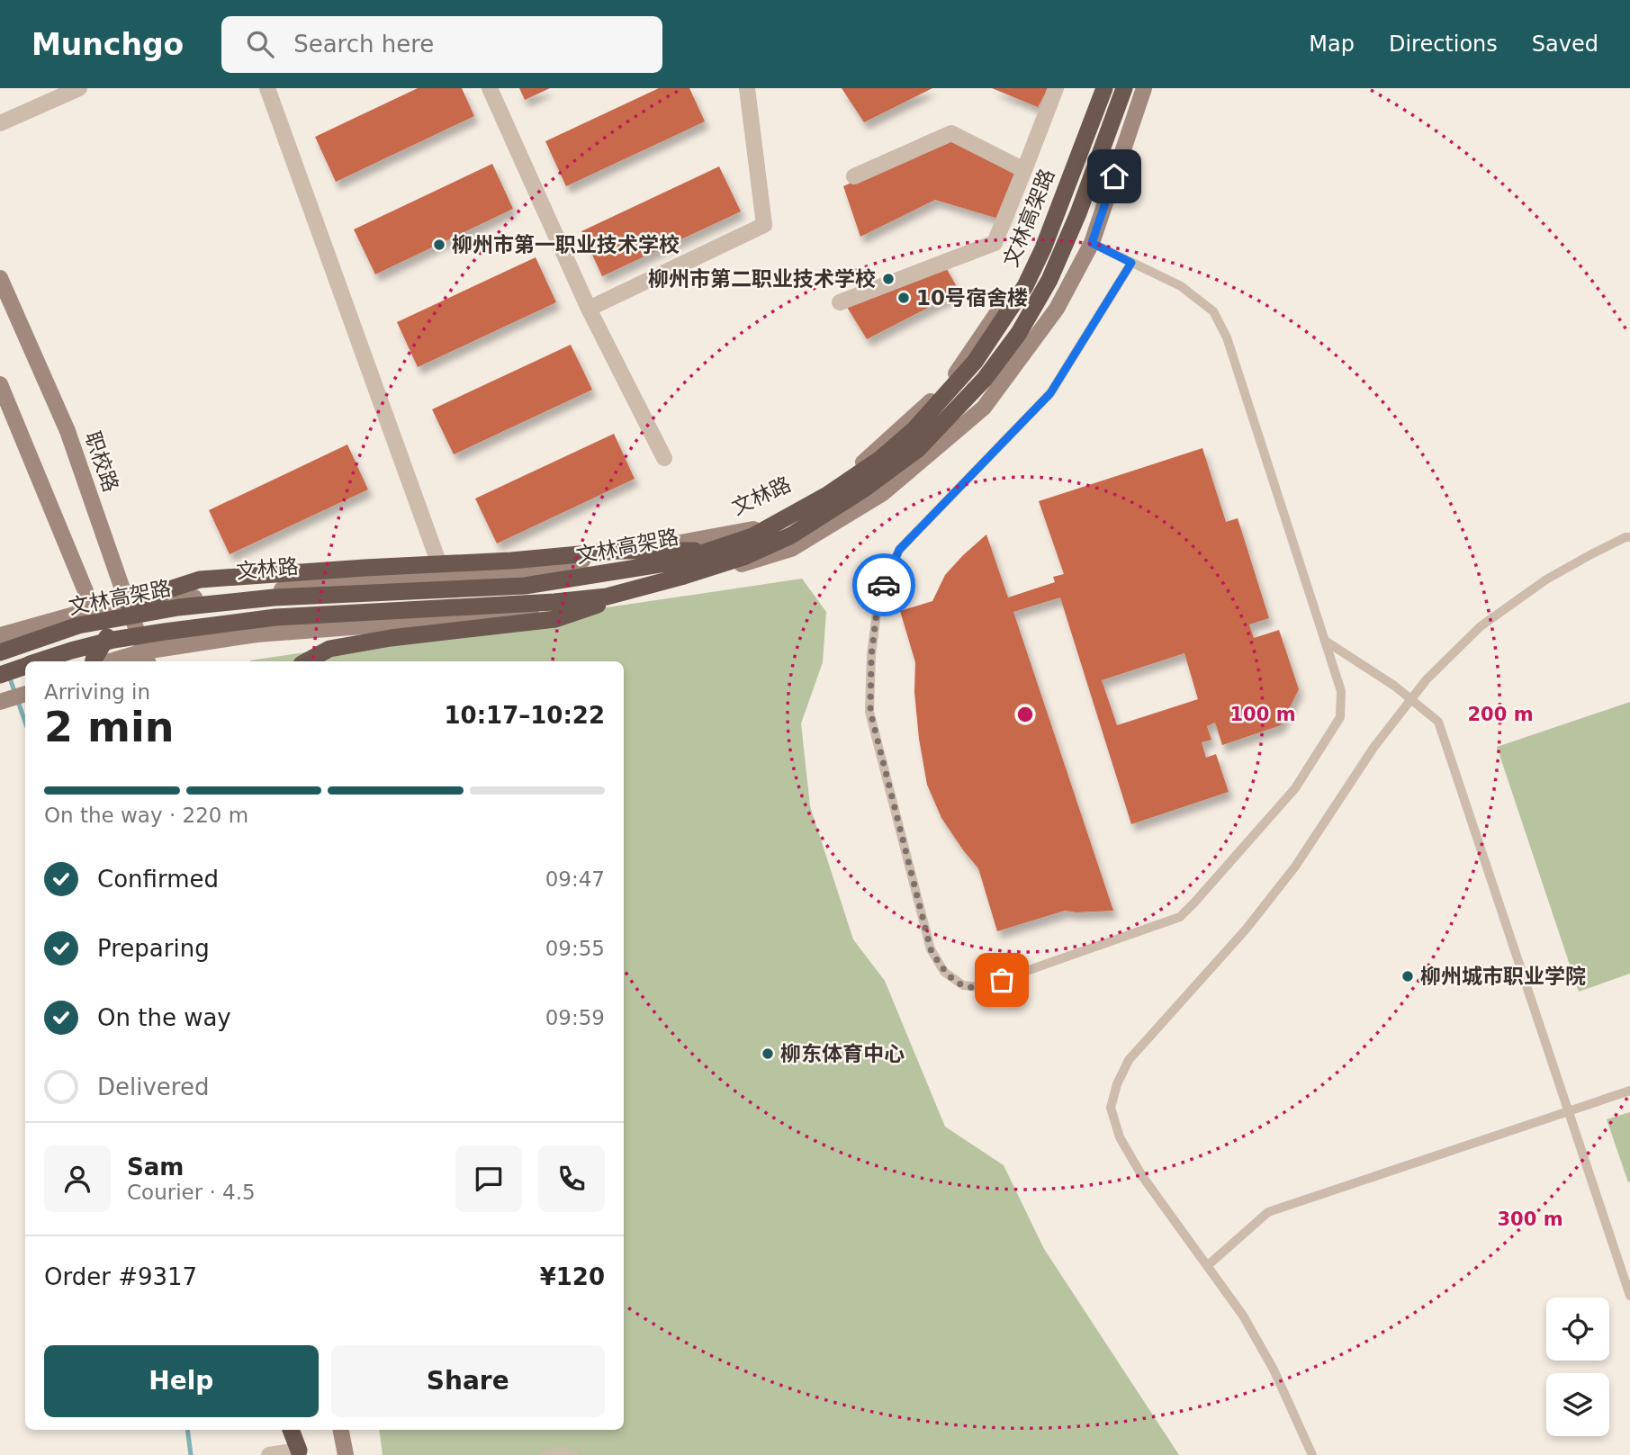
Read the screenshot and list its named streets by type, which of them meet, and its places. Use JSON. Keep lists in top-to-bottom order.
{
  "streets": {
    "highway": ["文林高架路"],
    "main road": ["职校路", "文林路"]
  },
  "crossings": [
    ["文林高架路", "文林路"],
    ["职校路", "文林路"]
  ],
  "places": [
    "柳州市第一职业技术学校",
    "柳州市第二职业技术学校",
    "10号宿舍楼",
    "柳州城市职业学院",
    "柳东体育中心"
  ],
  "page": {
    "header": "Munchgo",
    "search": "Search here",
    "nav": ["Map", "Directions", "Saved"],
    "heading": ["2 min", "Arriving in", "10:17–10:22"],
    "panel": [
      "Sam",
      "Courier · 4.5",
      "Order #9317",
      "¥120"
    ],
    "bar": "On the way · 220 m",
    "list": [
      ["Confirmed", "09:47"],
      ["Preparing", "09:55"],
      ["On the way", "09:59"],
      "Delivered"
    ],
    "buttons": ["Help", "Share"]
  },
  "rings": ["100 m", "200 m", "300 m"]
}
